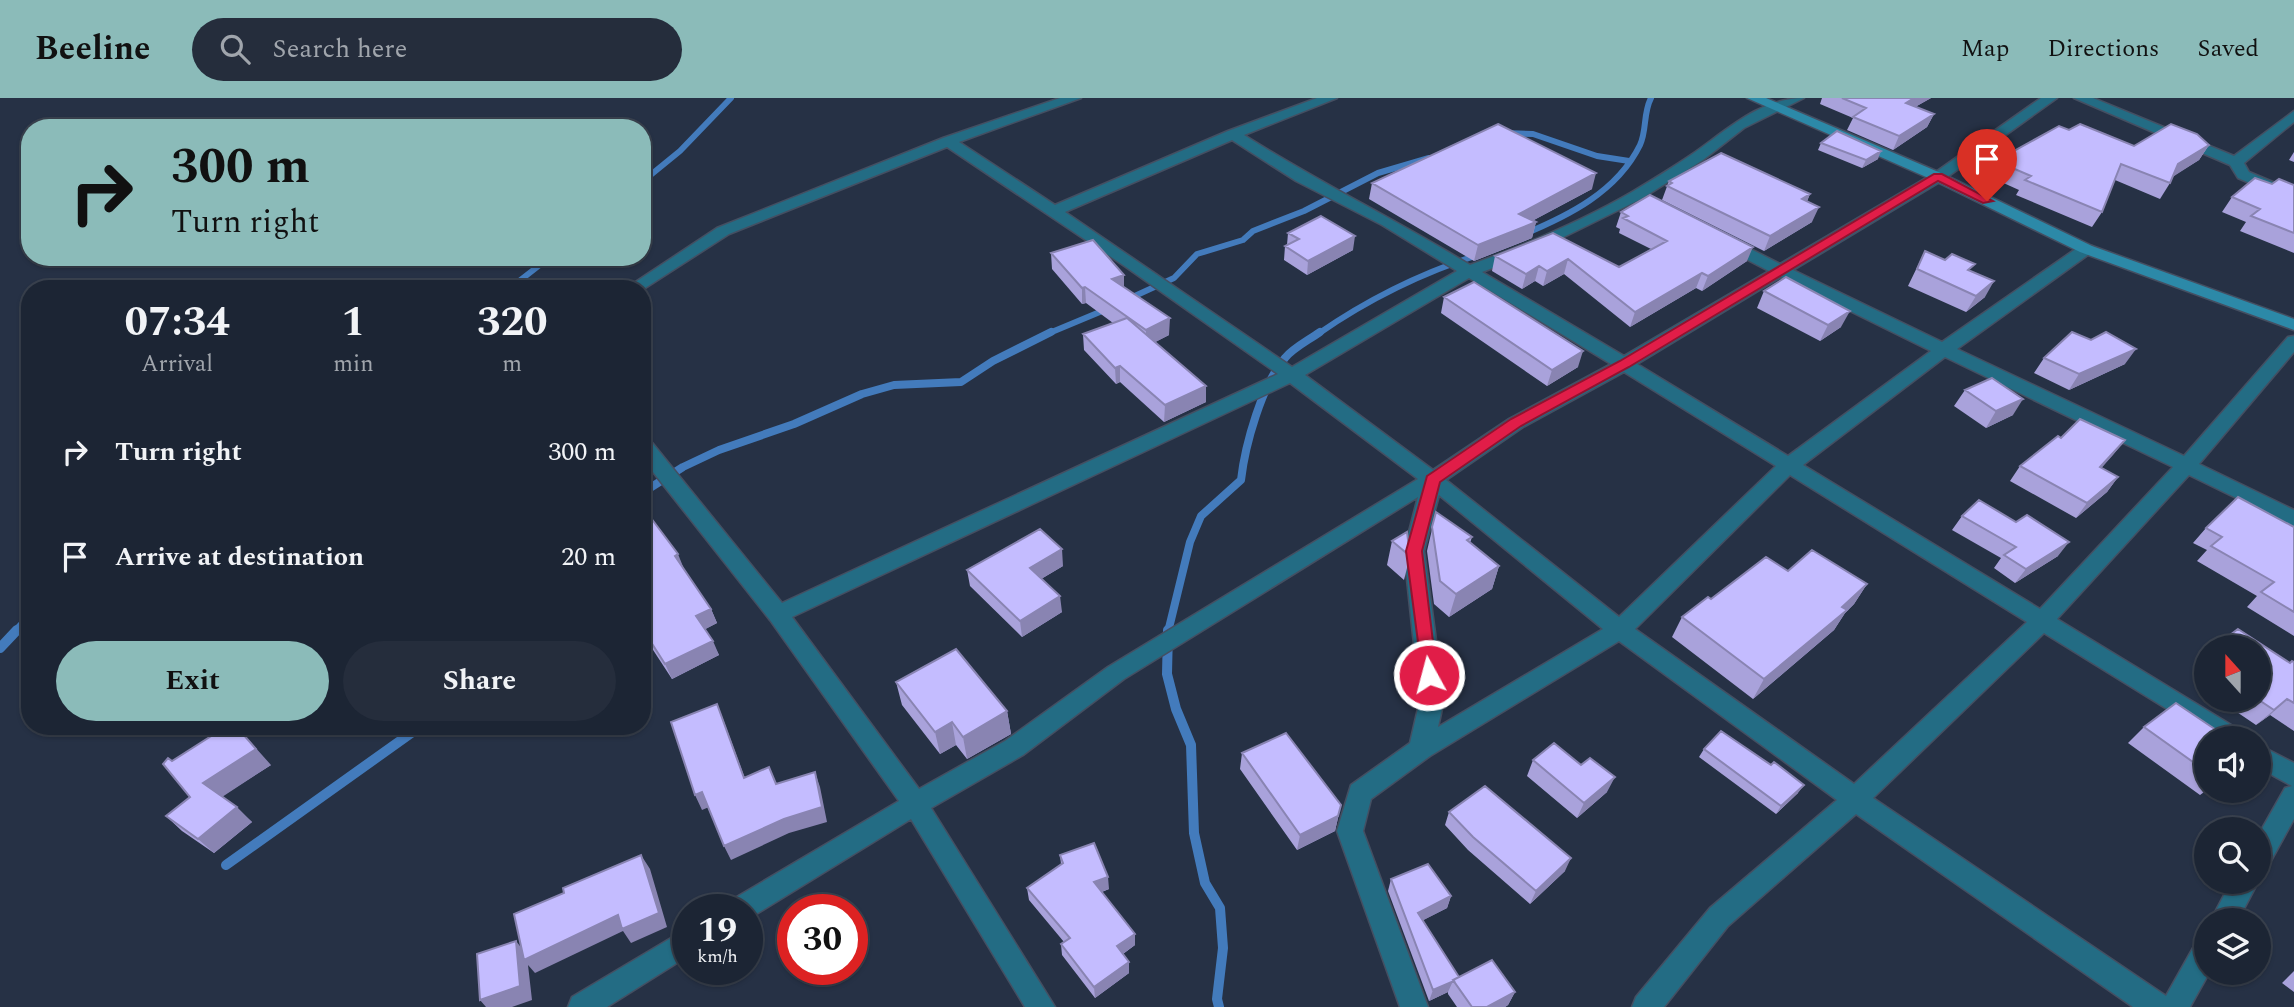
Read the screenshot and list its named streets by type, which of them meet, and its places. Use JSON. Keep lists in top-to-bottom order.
{
  "north": "top",
  "page": {
    "header": "Beeline",
    "search": "Search here",
    "nav": ["Map", "Directions", "Saved"],
    "turn": ["300 m", "Turn right"],
    "eta": [
      "07:34",
      "Arrival",
      "1",
      "min",
      "320",
      "m"
    ],
    "list": [
      {
        "name": "Turn right",
        "value": "300 m"
      },
      {
        "name": "Arrive at destination",
        "value": "20 m"
      }
    ],
    "buttons": ["Exit", "Share"],
    "speed": "19 km/h",
    "limit": "30"
  }
}
